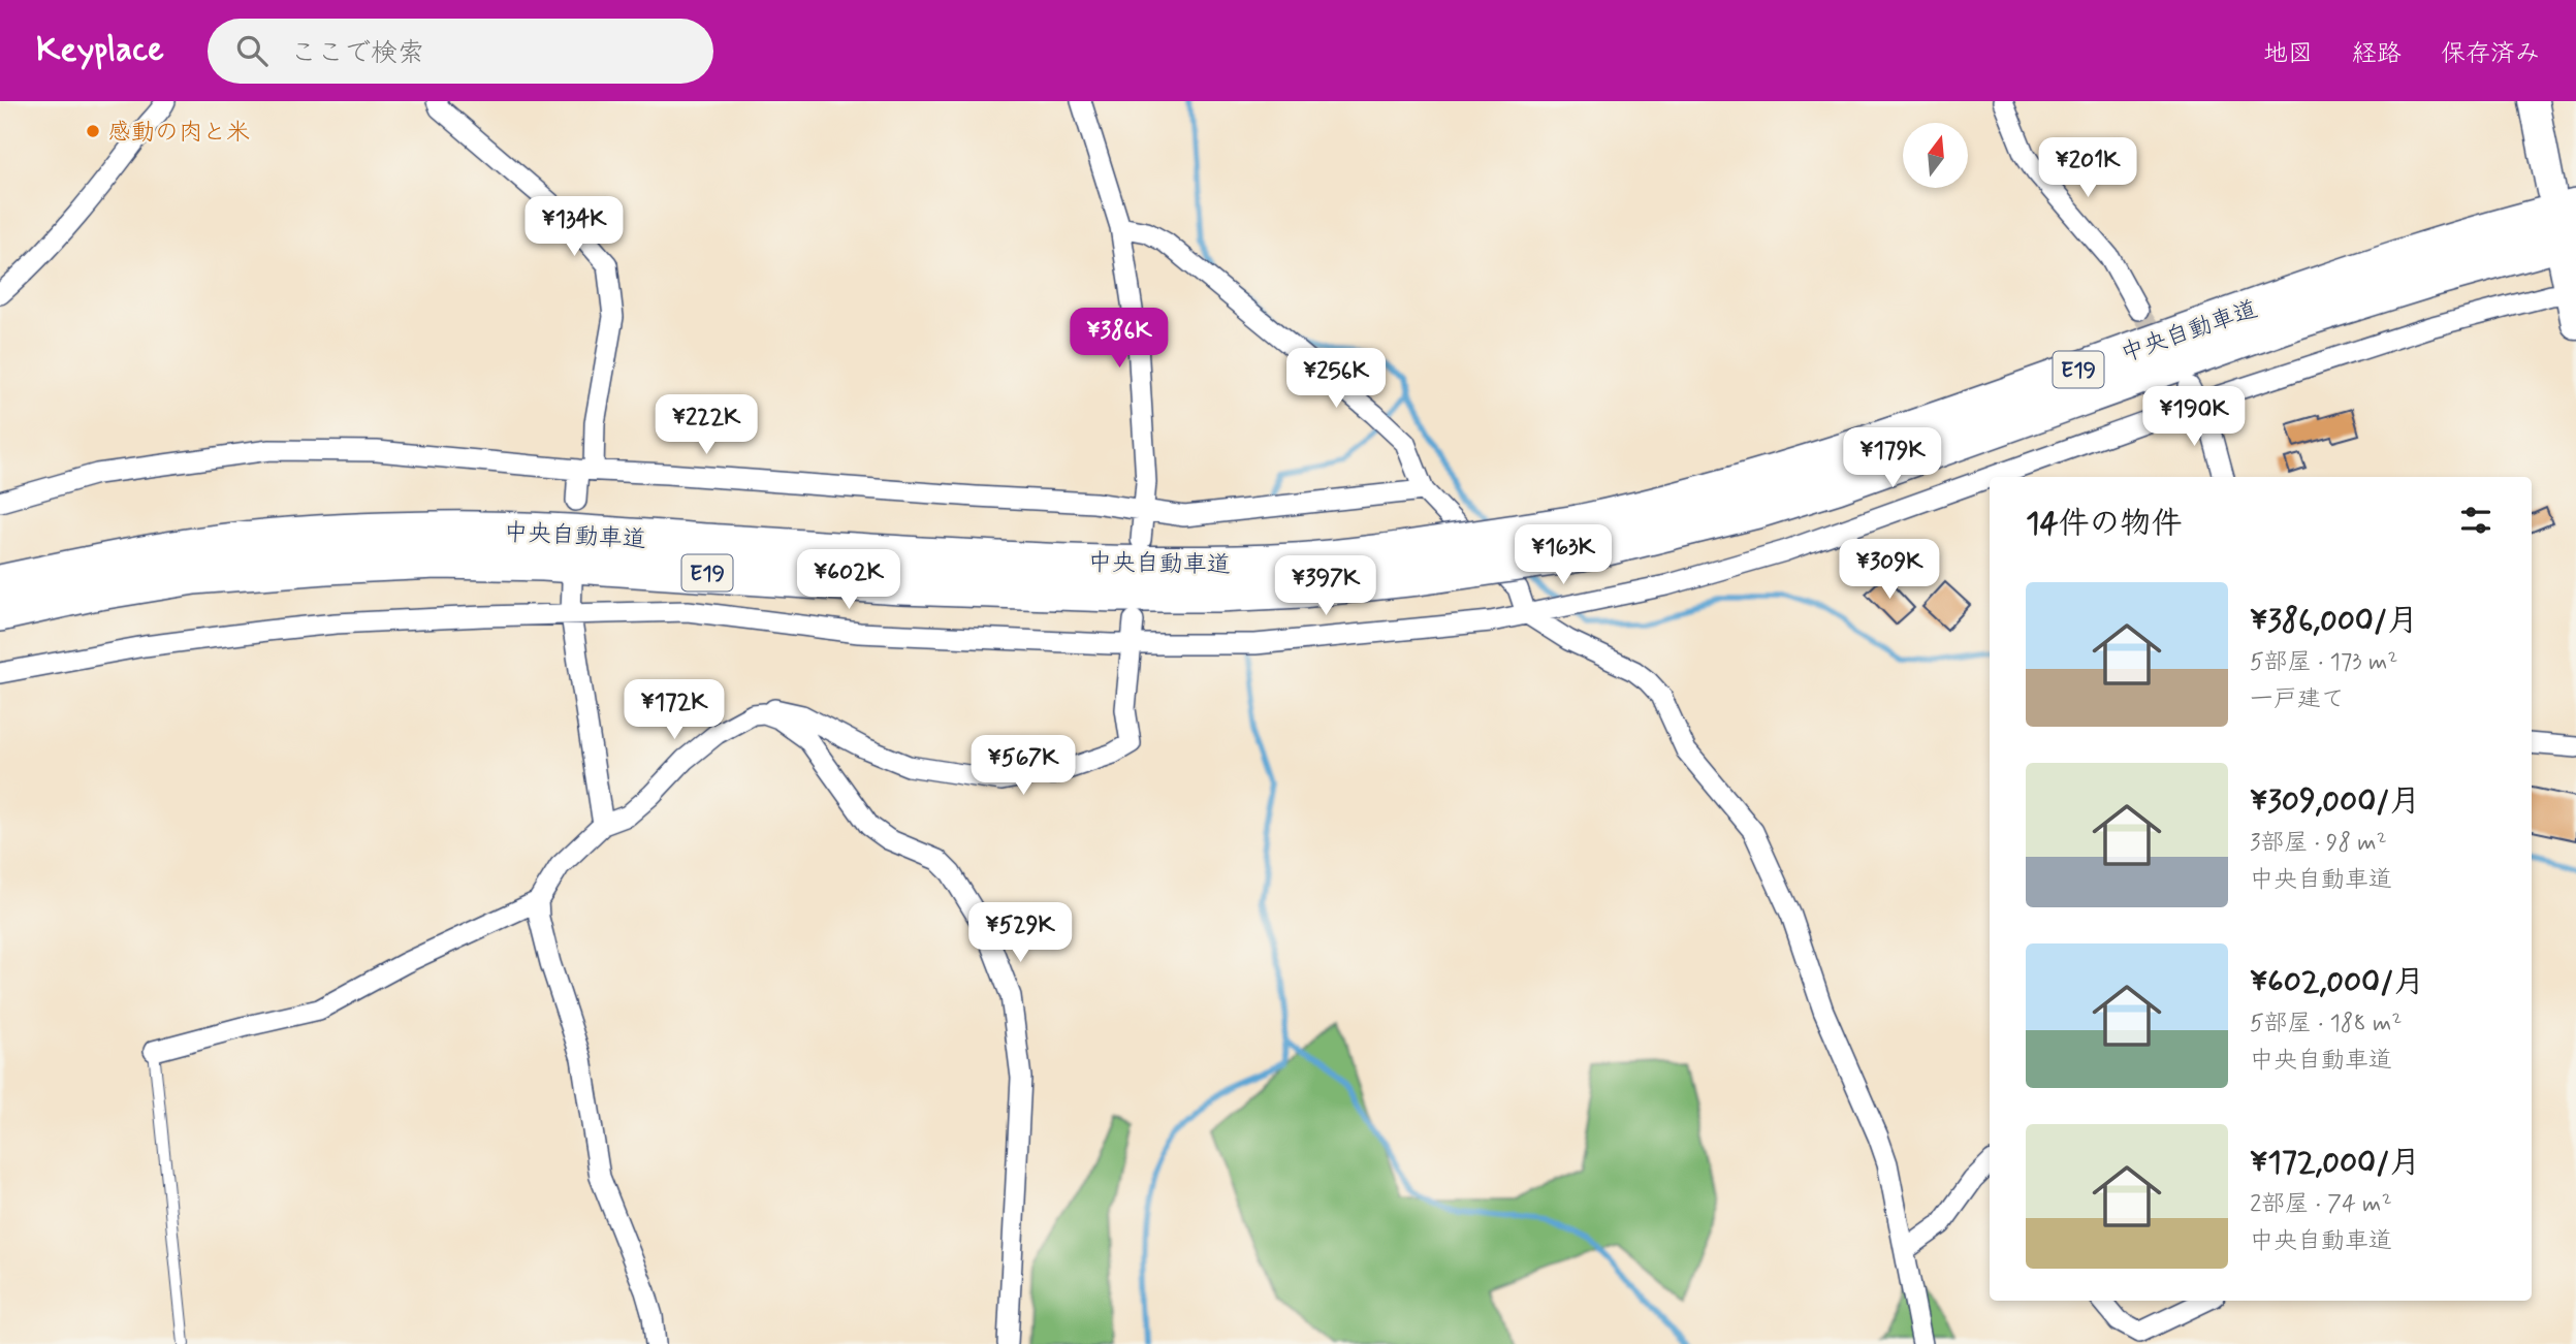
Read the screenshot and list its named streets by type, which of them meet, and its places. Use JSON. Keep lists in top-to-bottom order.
{
  "streets": {
    "highway": ["中央自動車道", "E19"]
  },
  "places": ["感動の肉と米"],
  "north": "top",
  "page": {
    "header": "Keyplace",
    "search": "ここで検索",
    "nav": ["地図", "経路", "保存済み"],
    "price": [
      "¥201K",
      "¥134K",
      "¥386K",
      "¥256K",
      "¥190K",
      "¥222K",
      "¥179K",
      "¥163K",
      "¥309K",
      "¥602K",
      "¥397K",
      "¥172K",
      "¥567K",
      "¥529K"
    ],
    "heading": "14件の物件",
    "list": [
      {
        "name": "¥386,000/月",
        "note": "5部屋 · 173 m² · 一戸建て"
      },
      {
        "name": "¥309,000/月",
        "note": "3部屋 · 98 m² · 中央自動車道"
      },
      {
        "name": "¥602,000/月",
        "note": "5部屋 · 188 m² · 中央自動車道"
      },
      {
        "name": "¥172,000/月",
        "note": "2部屋 · 74 m² · 中央自動車道"
      }
    ]
  }
}
